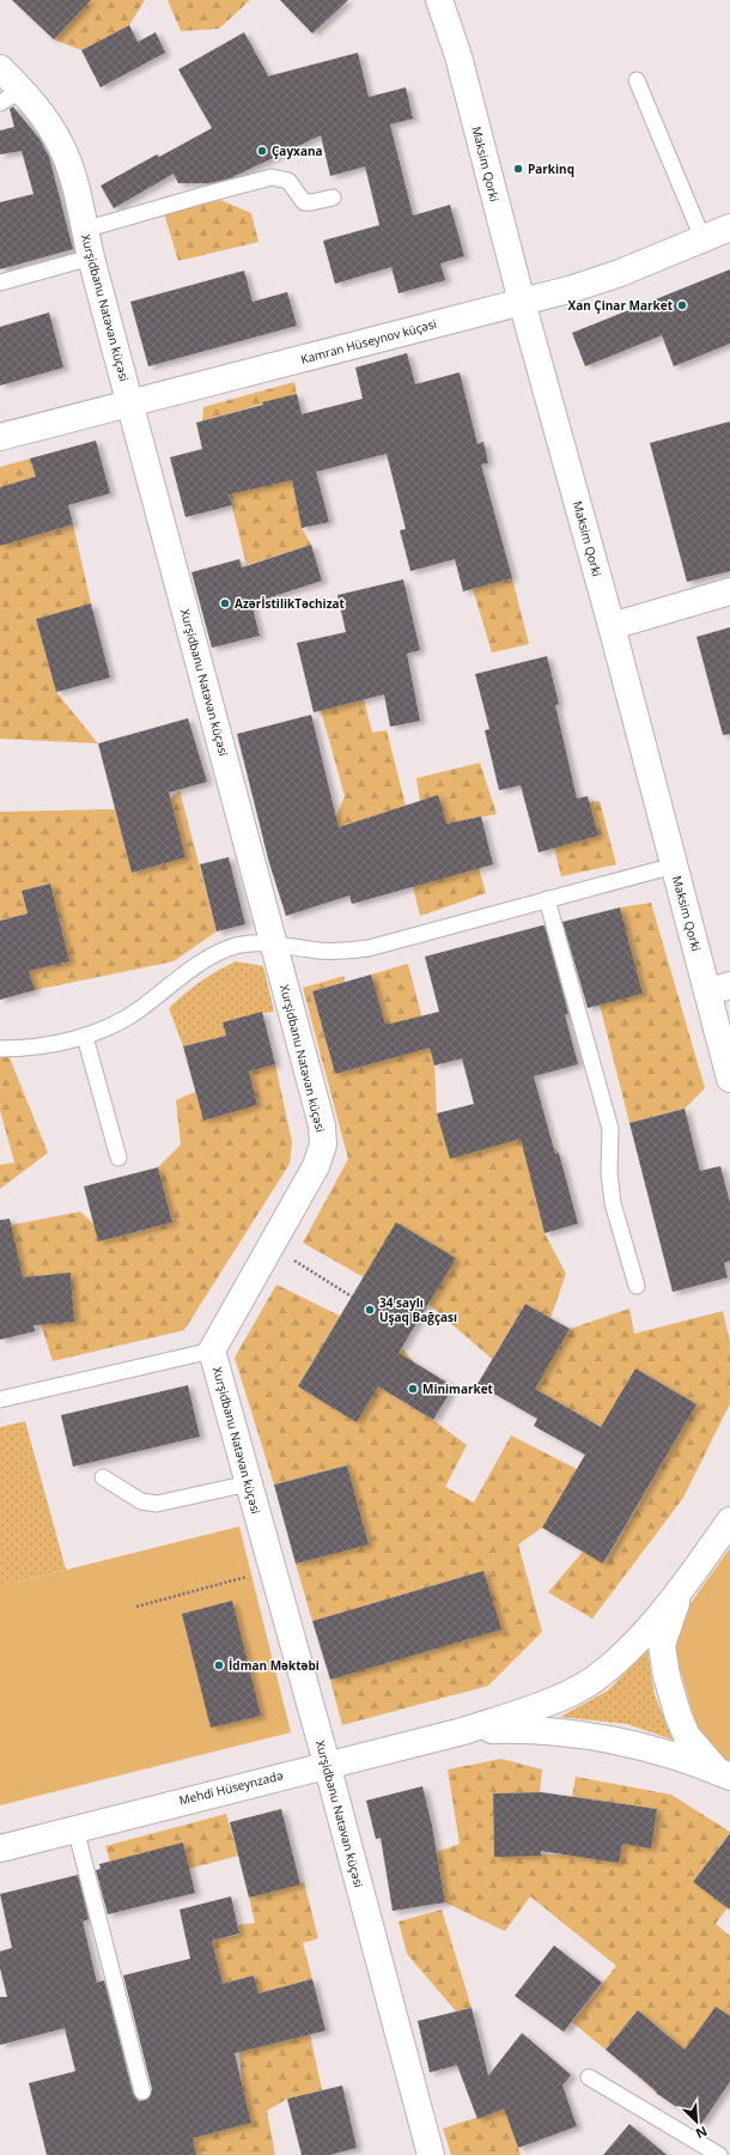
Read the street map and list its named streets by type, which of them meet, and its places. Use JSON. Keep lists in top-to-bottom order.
{
  "streets": {
    "street": [
      "Maksim Qorki",
      "Xurşidbanu Natəvan küçəsi",
      "Kamran Hüseynov küçəsi",
      "Mehdi Hüseynzadə"
    ]
  },
  "crossings": [
    ["Maksim Qorki", "Kamran Hüseynov küçəsi"],
    ["Xurşidbanu Natəvan küçəsi", "Kamran Hüseynov küçəsi"],
    ["Xurşidbanu Natəvan küçəsi", "Mehdi Hüseynzadə"]
  ],
  "places": [
    "Çayxana",
    "Parkinq",
    "Xan Çinar Market",
    "AzərİstilikTəchizat",
    "34 saylı Uşaq Bağçası",
    "Minimarket",
    "İdman Məktəbi"
  ],
  "north": "bottom right"
}
